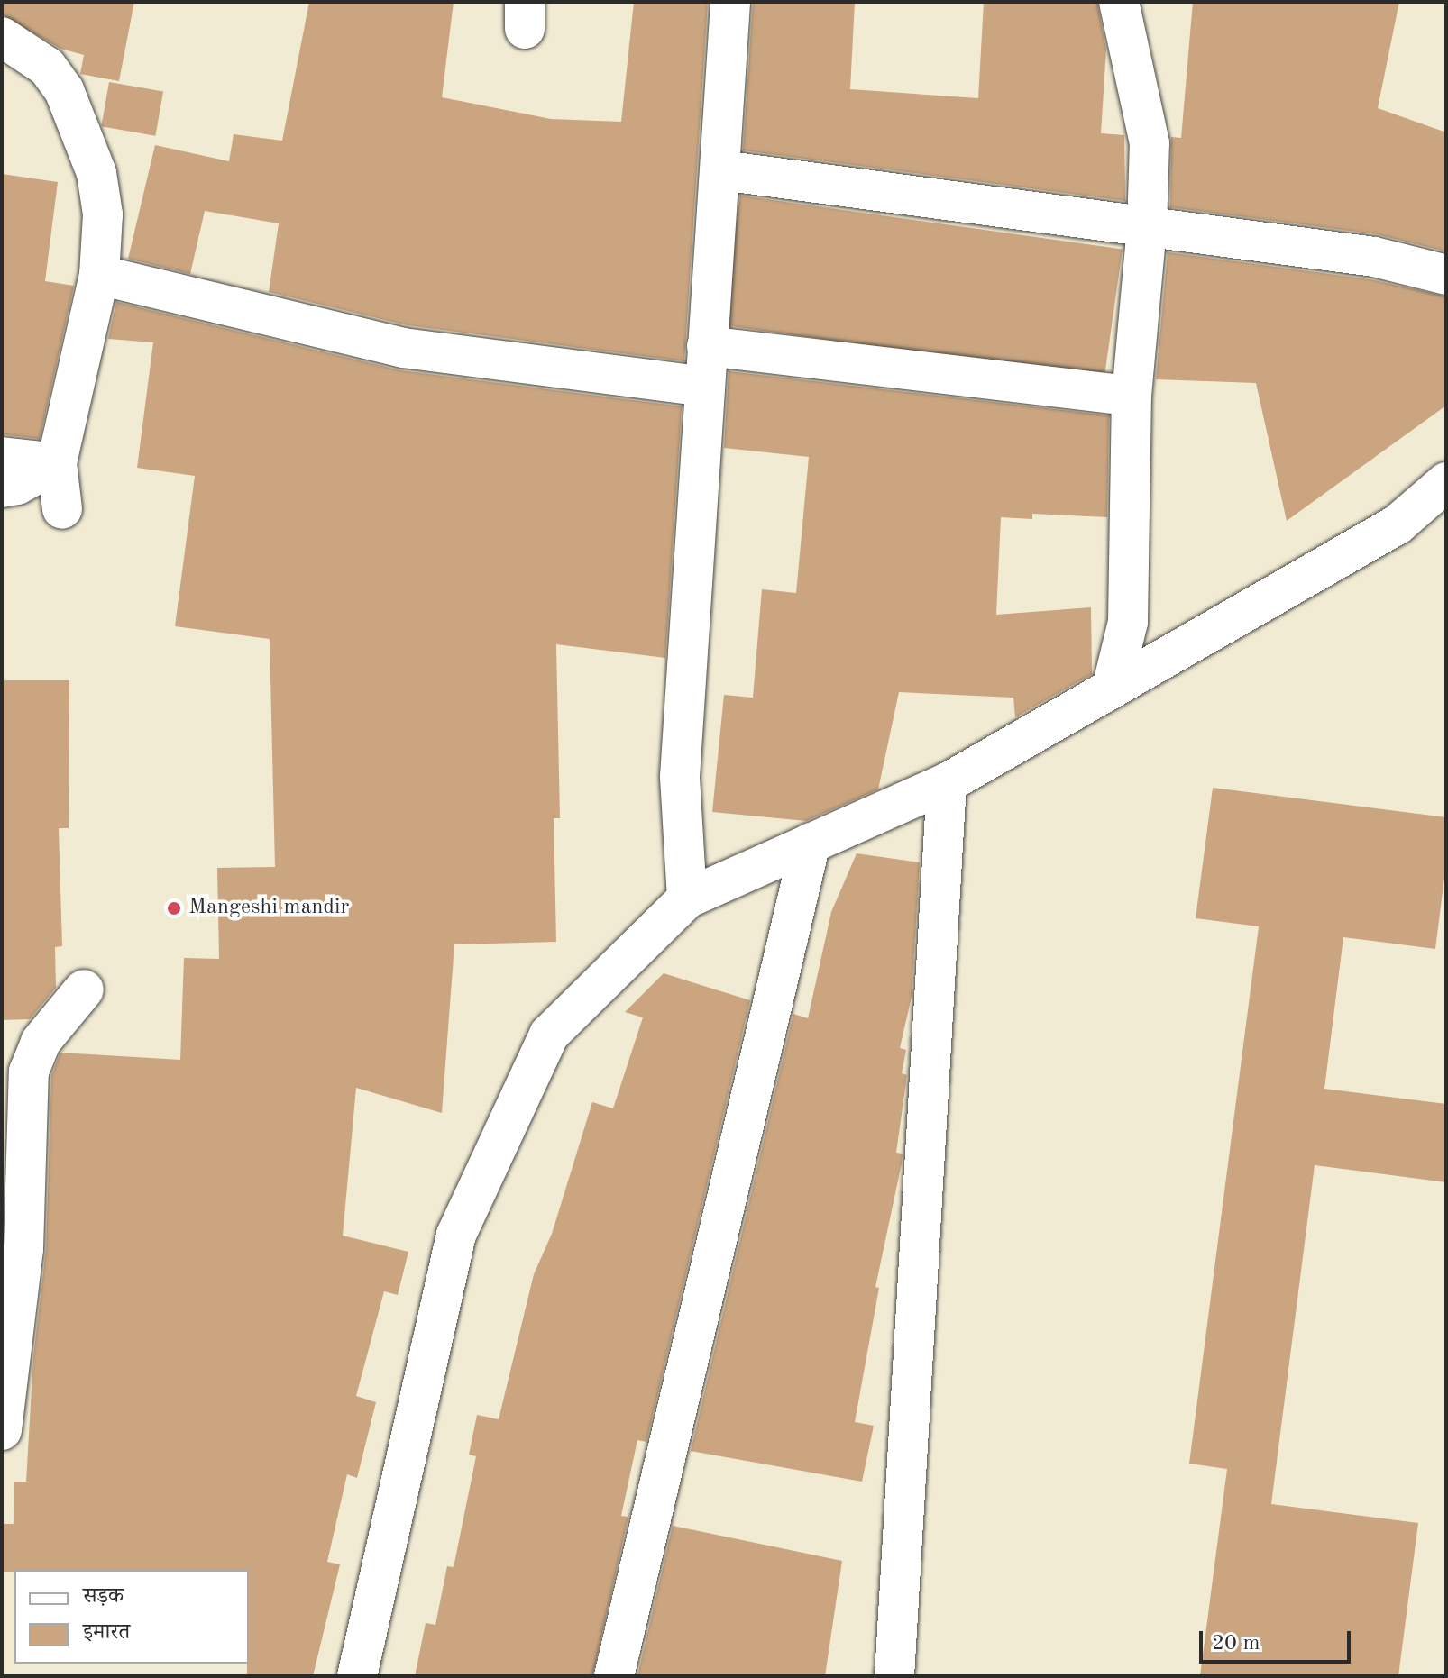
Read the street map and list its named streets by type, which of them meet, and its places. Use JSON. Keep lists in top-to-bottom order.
{
  "places": ["Mangeshi mandir"],
  "legend": ["सड़क", "इमारत"],
  "scale_bar": "20 m"
}
